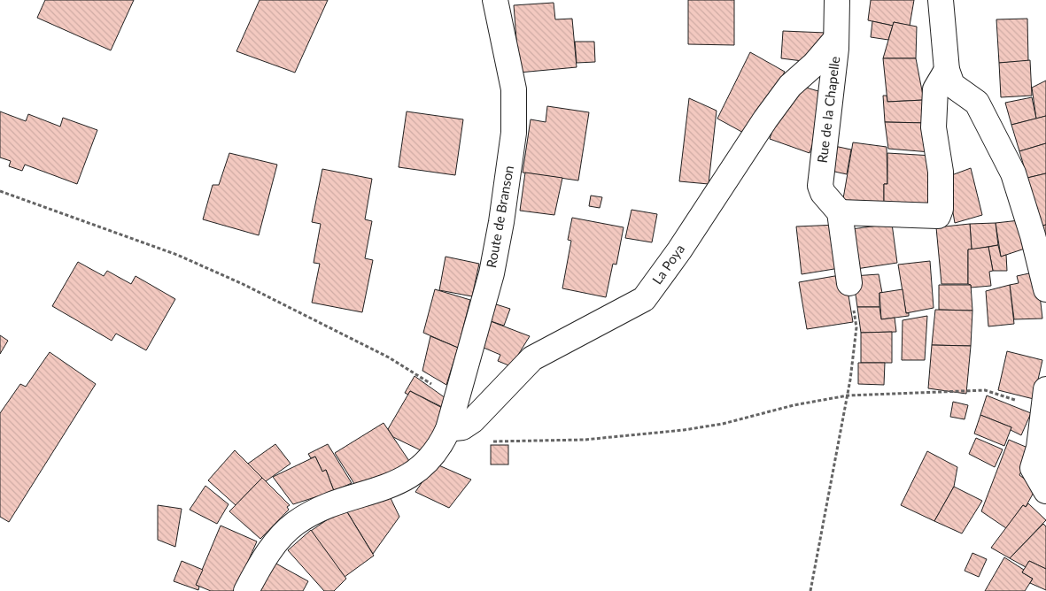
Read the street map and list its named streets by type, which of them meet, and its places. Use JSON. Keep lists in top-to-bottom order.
{
  "streets": {
    "street": ["Rue de la Chapelle", "Route de Branson", "La Poya"]
  },
  "crossings": [
    ["Rue de la Chapelle", "La Poya"],
    ["Route de Branson", "La Poya"]
  ]
}
